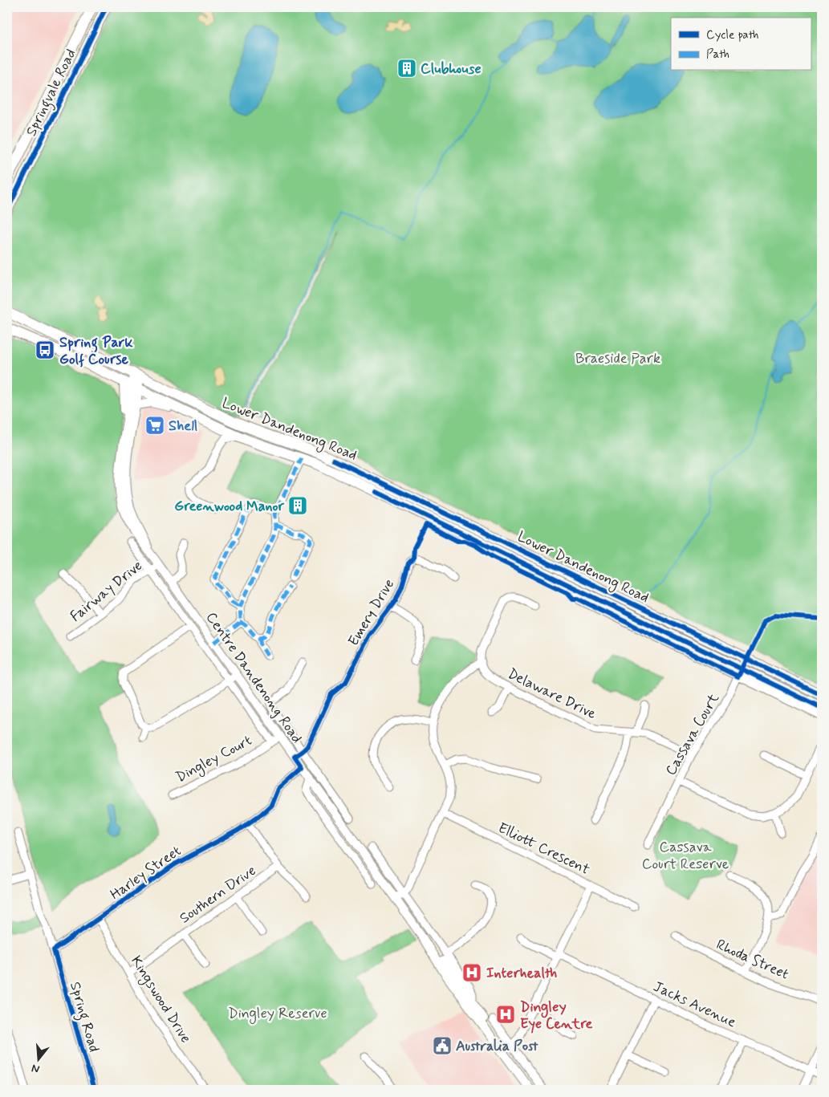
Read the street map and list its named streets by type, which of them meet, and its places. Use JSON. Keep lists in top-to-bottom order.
{
  "streets": {
    "highway": ["Springvale Road", "Lower Dandenong Road"],
    "main road": ["Centre Dandenong Road"],
    "street": [
      "Fairway Drive",
      "Emery Drive",
      "Delaware Drive",
      "Cassava Court",
      "Dingley Court",
      "Elliott Crescent",
      "Harley Street",
      "Southern Drive",
      "Rhoda Street",
      "Kingswood Drive",
      "Jacks Avenue",
      "Spring Road"
    ]
  },
  "crossings": [
    ["Lower Dandenong Road", "Centre Dandenong Road"],
    ["Lower Dandenong Road", "Cassava Court"],
    ["Fairway Drive", "Centre Dandenong Road"],
    ["Emery Drive", "Centre Dandenong Road"],
    ["Centre Dandenong Road", "Dingley Court"],
    ["Centre Dandenong Road", "Harley Street"],
    ["Delaware Drive", "Cassava Court"],
    ["Harley Street", "Kingswood Drive"],
    ["Harley Street", "Spring Road"],
    ["Southern Drive", "Kingswood Drive"]
  ],
  "parks": ["Braeside Park", "Cassava Court Reserve", "Dingley Reserve"],
  "places": {
    "building": ["Clubhouse", "Greenwood Manor"],
    "bus stop": ["Spring Park Golf Course"],
    "supermarket": ["Shell"],
    "hospital": ["Interhealth", "Dingley Eye Centre"],
    "public building": ["Australia Post"]
  },
  "legend": ["Cycle path", "Path"],
  "north": "bottom"
}
